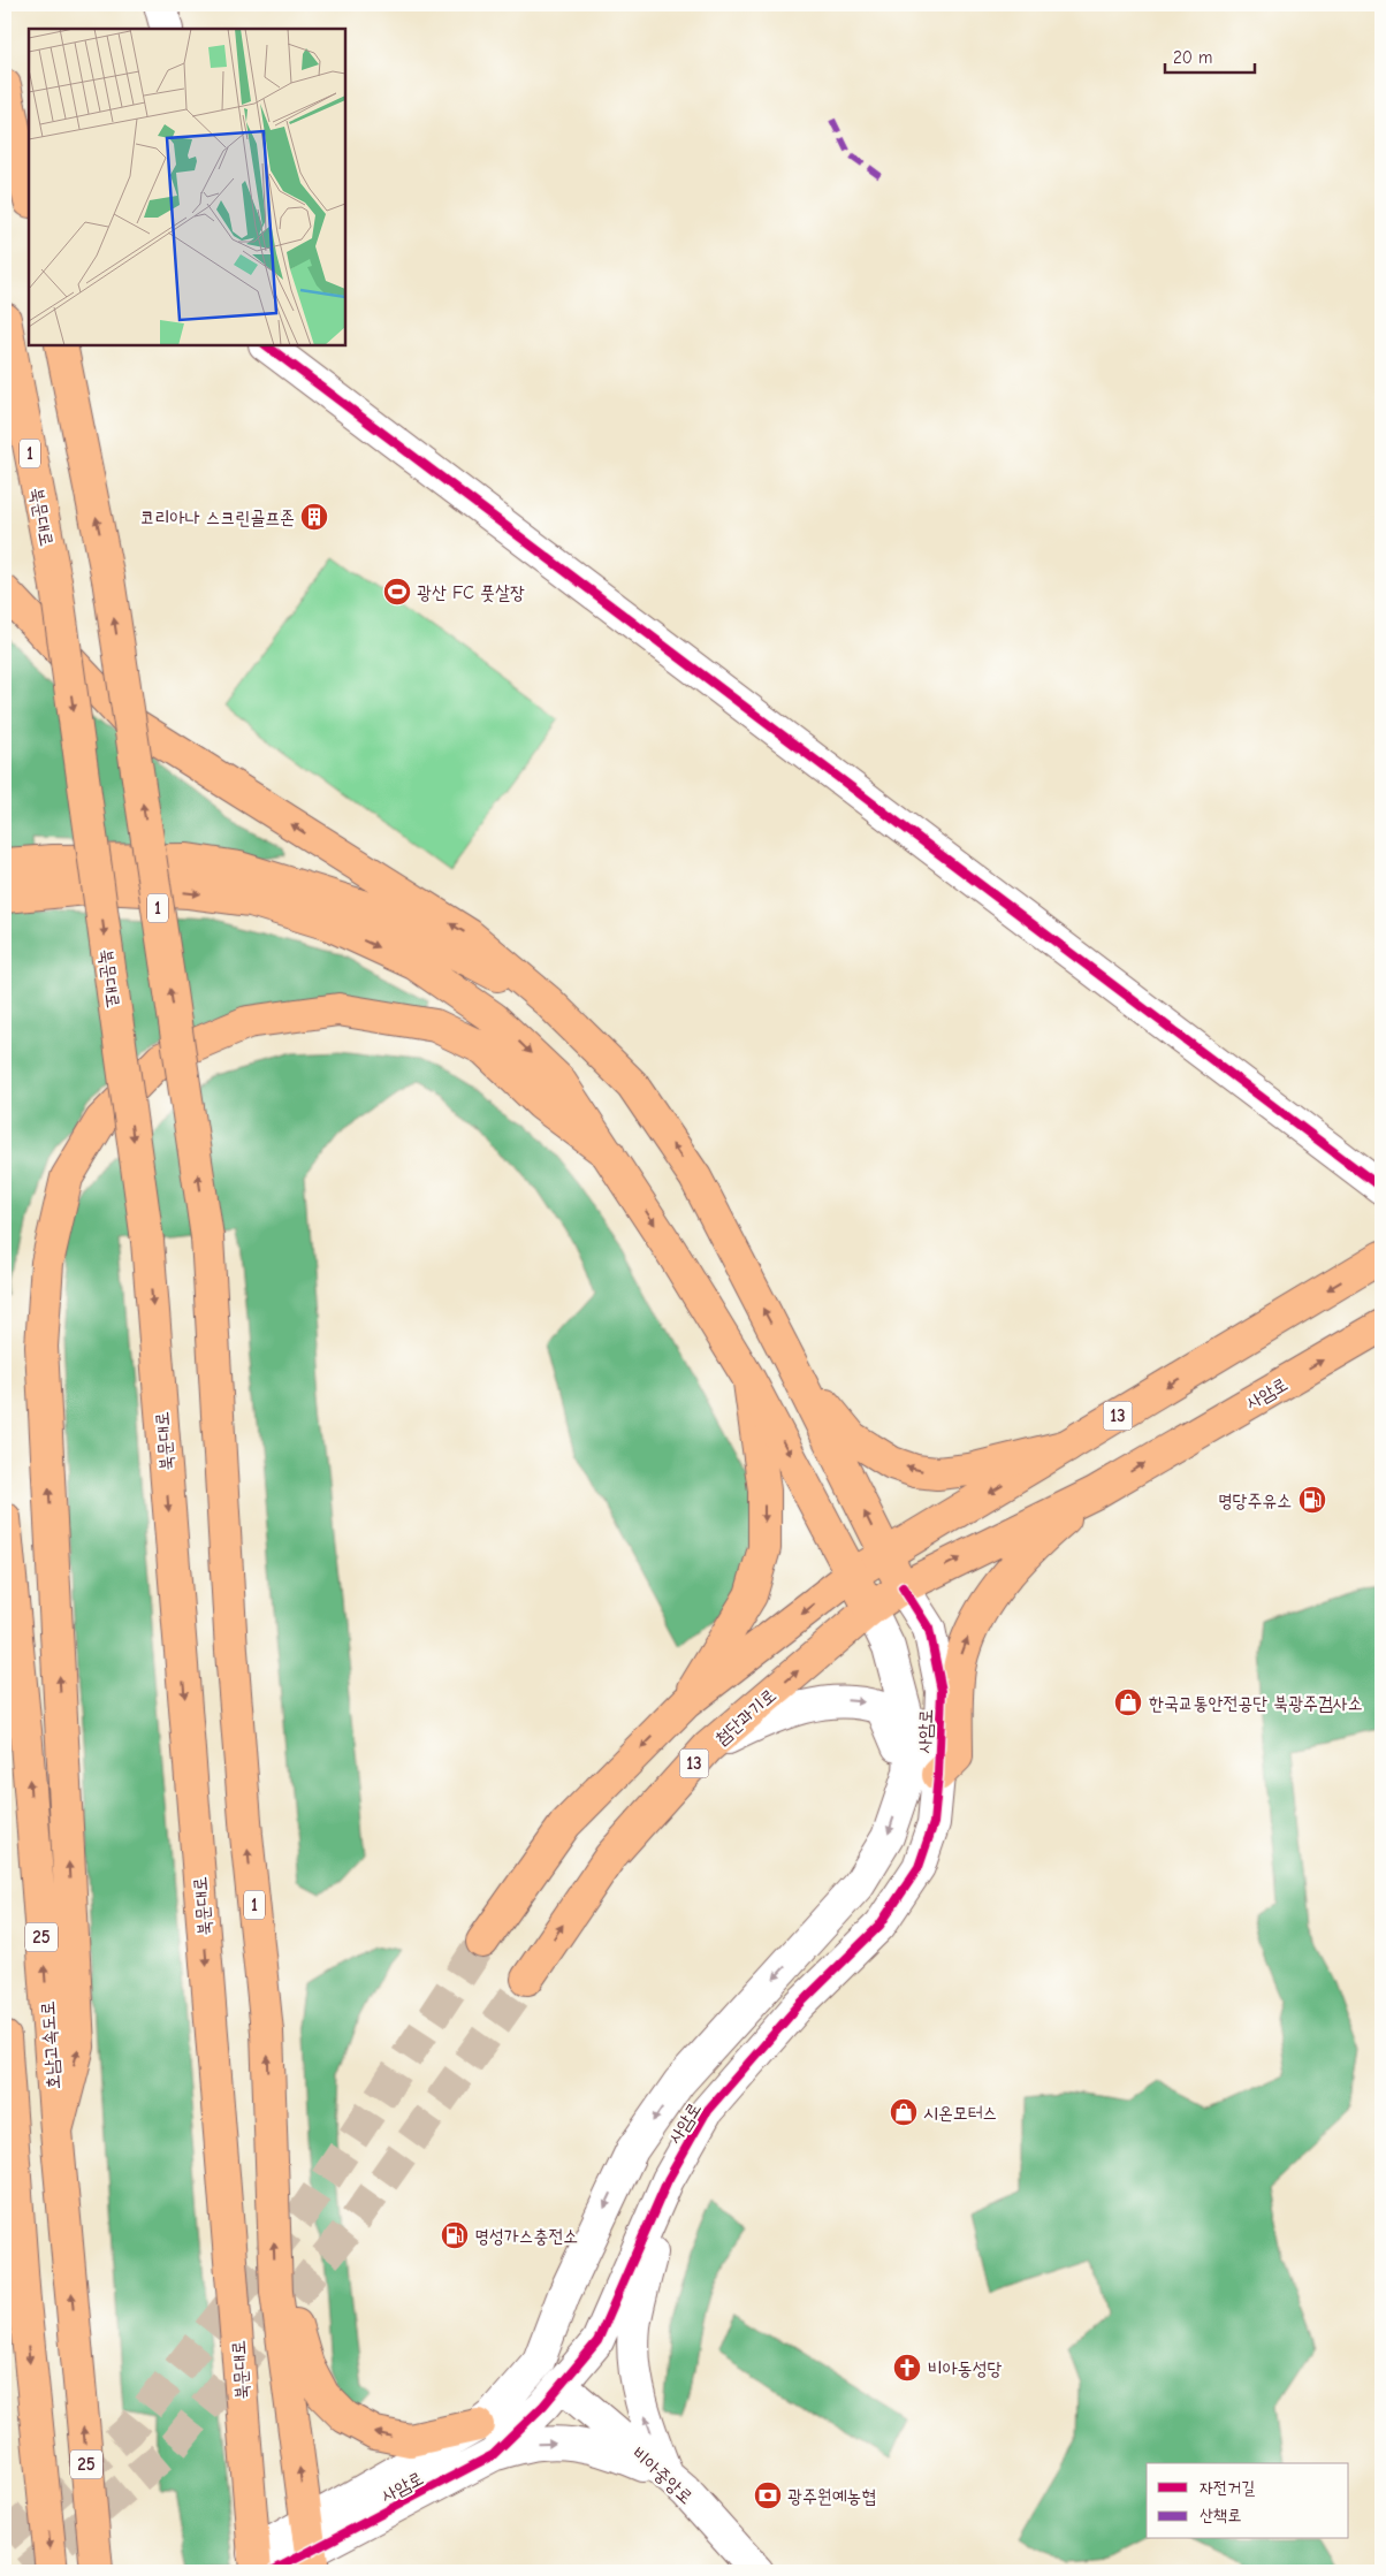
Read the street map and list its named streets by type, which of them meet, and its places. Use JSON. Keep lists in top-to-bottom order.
{
  "streets": {
    "main road": [
      "1",
      "북문대로",
      "사암로",
      "13",
      "첨단과기로",
      "25",
      "호남고속도로"
    ],
    "street": ["비아중앙로"]
  },
  "crossings": [
    ["1", "사암로"],
    ["북문대로", "사암로"],
    ["사암로", "첨단과기로"],
    ["사암로", "비아중앙로"]
  ],
  "places": {
    "building": ["코리아나 스크린골프존"],
    "sports": ["광산 FC 풋살장"],
    "fuel station": ["명당주유소", "명성가스충전소"],
    "shop": ["한국교통안전공단 북광주검사소", "시온모터스"],
    "church": ["비아동성당"],
    "bank": ["광주원예농협"]
  },
  "legend": ["자전거길", "산책로"],
  "scale_bar": "20 m"
}
